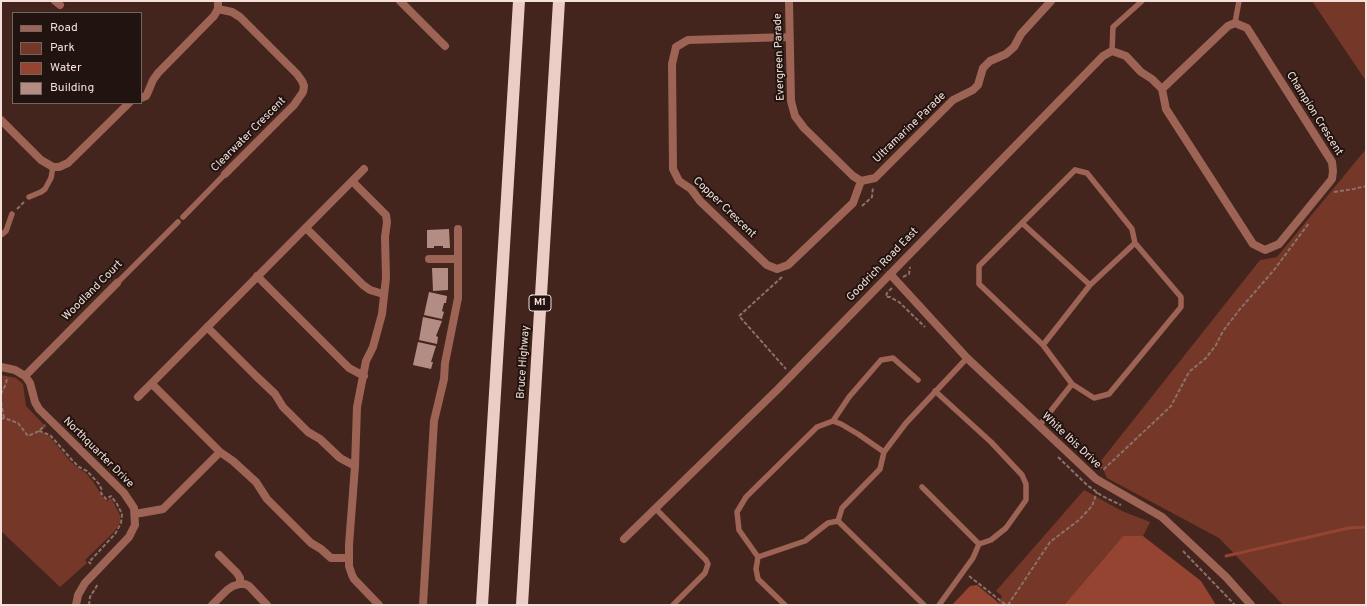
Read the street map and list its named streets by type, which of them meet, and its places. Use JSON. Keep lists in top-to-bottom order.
{
  "streets": {
    "highway": ["M1", "Bruce Highway"],
    "street": [
      "Evergreen Parade",
      "Champion Crescent",
      "Ultramarine Parade",
      "Clearwater Crescent",
      "Copper Crescent",
      "Goodrich Road East",
      "Woodland Court",
      "White Ibis Drive",
      "Northquarter Drive"
    ]
  },
  "crossings": [
    ["Evergreen Parade", "Ultramarine Parade"],
    ["Evergreen Parade", "Copper Crescent"],
    ["Ultramarine Parade", "Copper Crescent"],
    ["Goodrich Road East", "White Ibis Drive"],
    ["Woodland Court", "Northquarter Drive"]
  ],
  "legend": [
    "Road",
    "Park",
    "Water",
    "Building"
  ]
}
